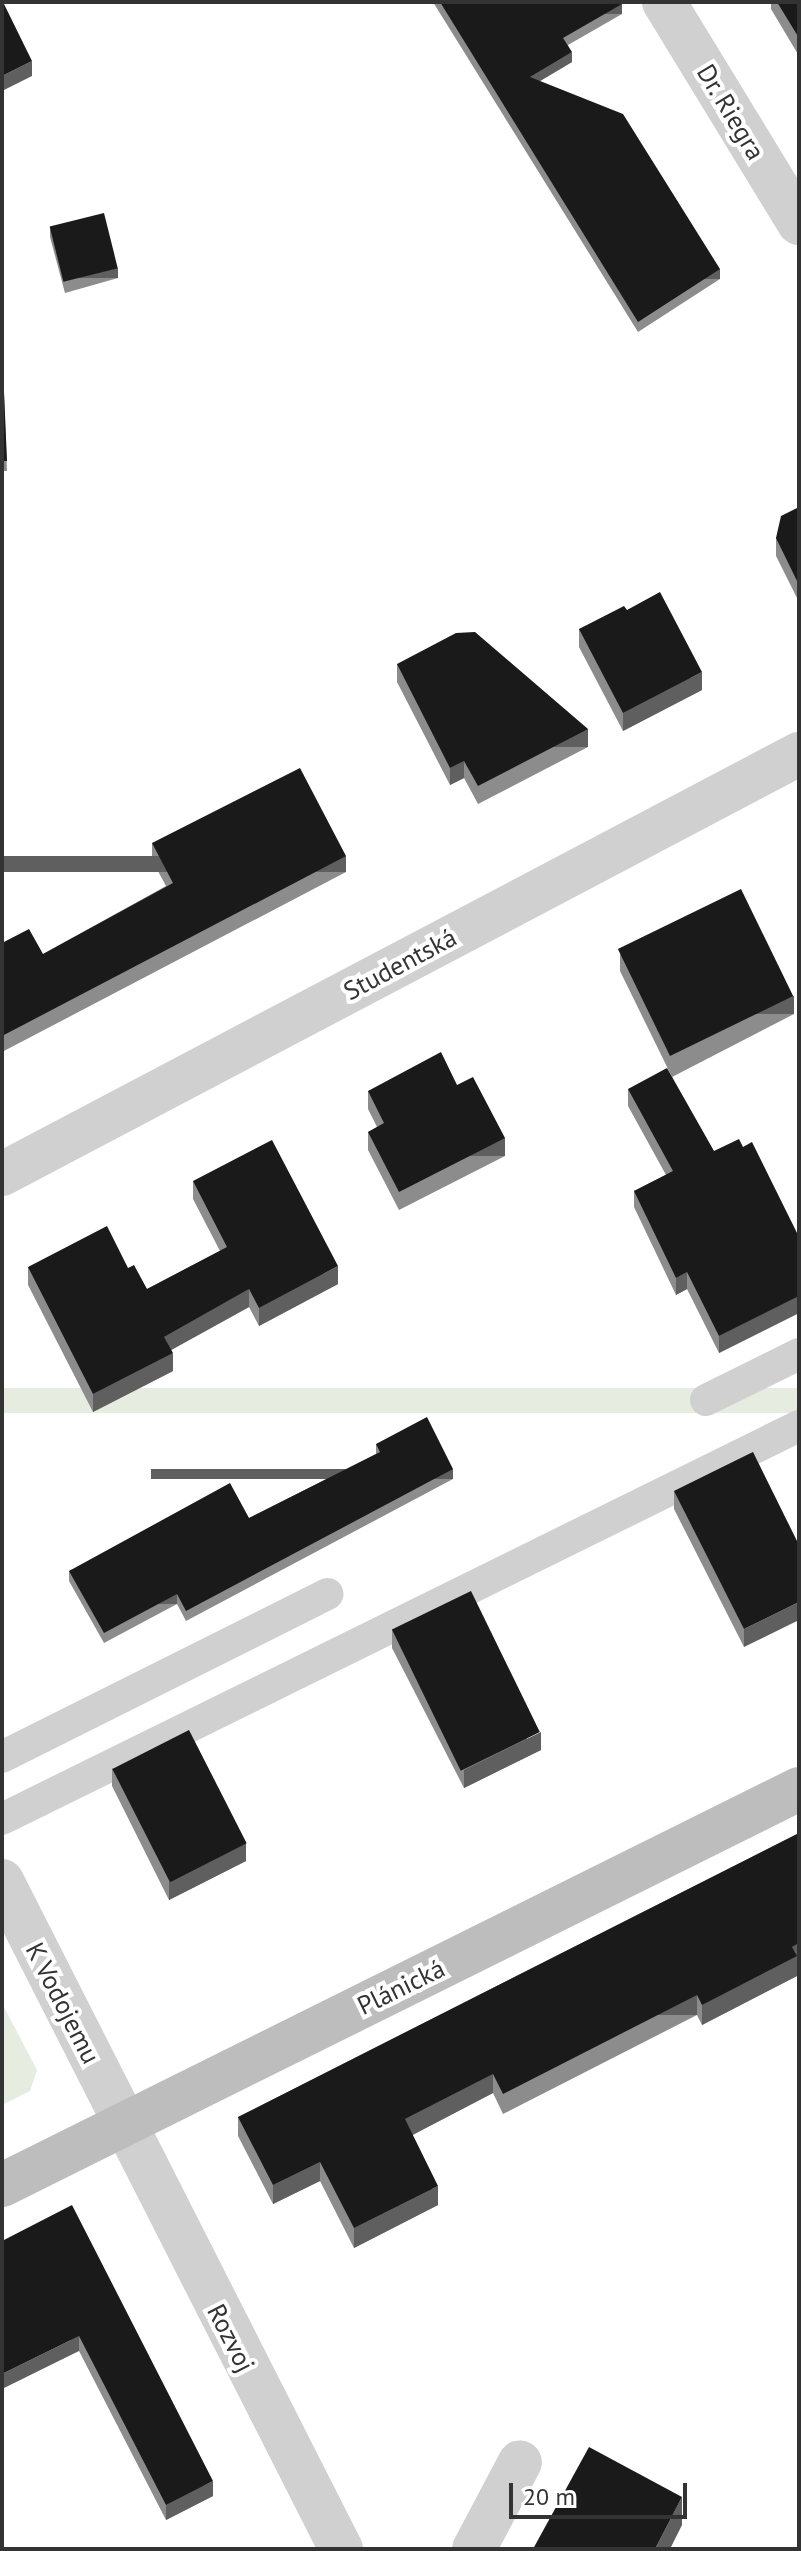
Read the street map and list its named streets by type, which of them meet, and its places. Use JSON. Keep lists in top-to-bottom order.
{
  "streets": {
    "main road": ["Plánická"],
    "street": [
      "Dr. Riegra",
      "Studentská",
      "K Vodojemu",
      "Rozvoj"
    ]
  },
  "crossings": [
    ["Plánická", "K Vodojemu"],
    ["Plánická", "Rozvoj"],
    ["K Vodojemu", "Rozvoj"]
  ],
  "scale_bar": "20 m"
}
